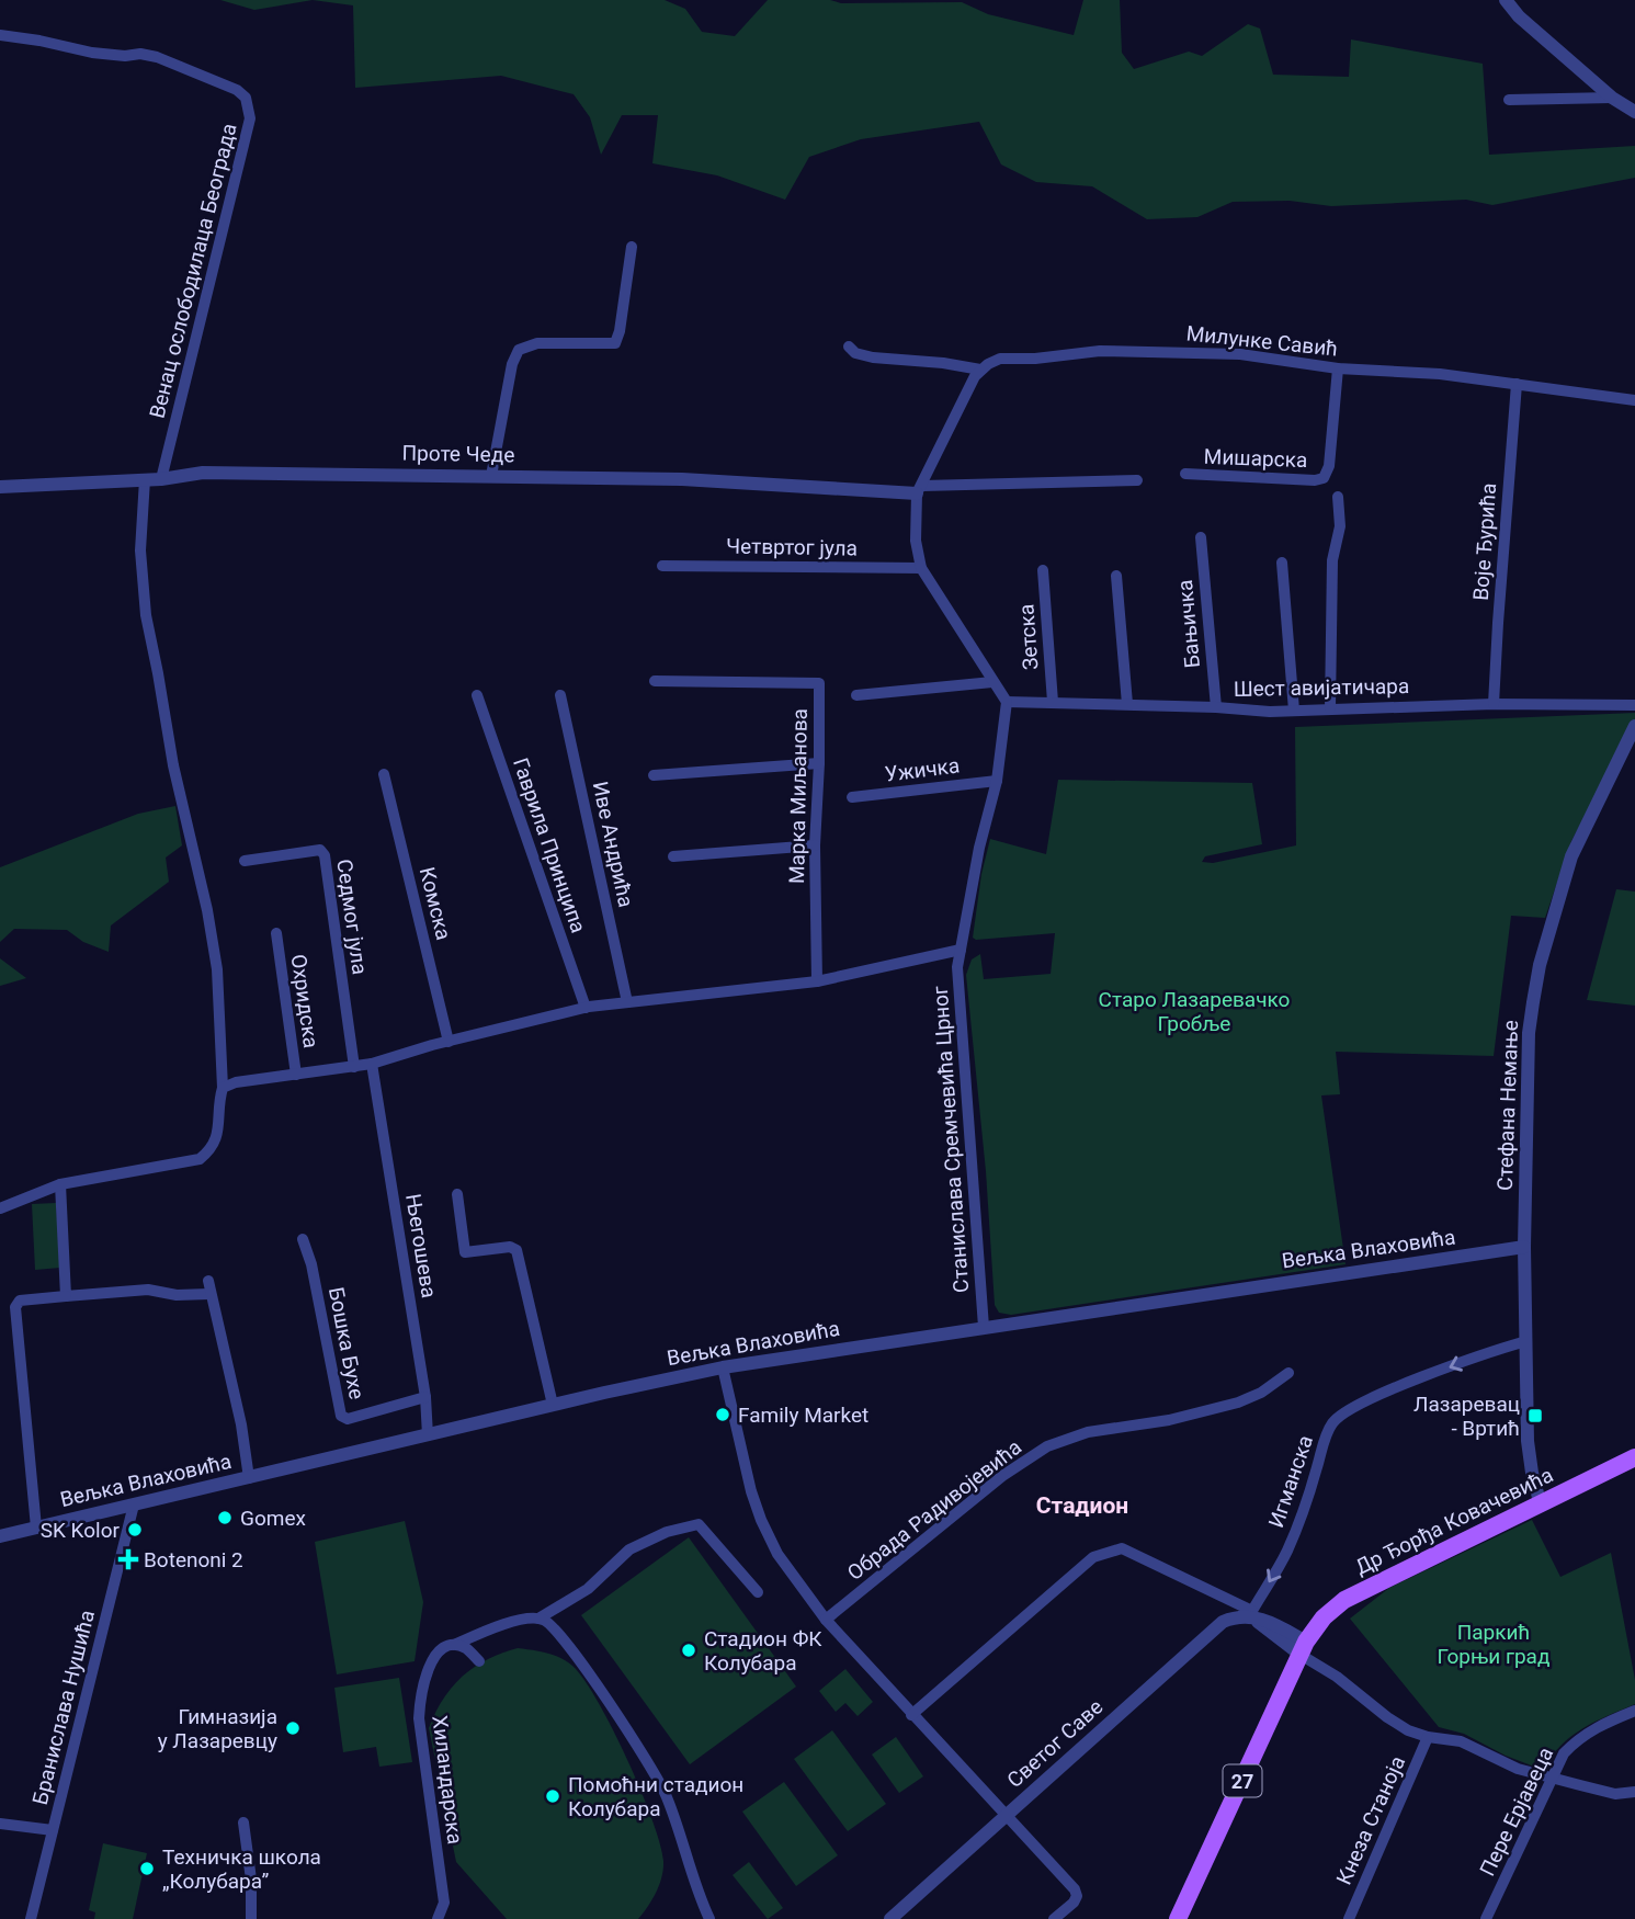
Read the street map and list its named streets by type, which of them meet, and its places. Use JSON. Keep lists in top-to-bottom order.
{
  "streets": {
    "main road": ["Др Ђорђа Ковачевића", "27"],
    "street": [
      "Венац ослободилаца Београда",
      "Милунке Савић",
      "Проте Чеде",
      "Мишарска",
      "Воје Ђурића",
      "Четвртог јула",
      "Бањичка",
      "Зетска",
      "Шест авијатичара",
      "Ужичка",
      "Марка Миљанова",
      "Иве Андрића",
      "Гаврила Принципа",
      "Комска",
      "Седмог јула",
      "Охридска",
      "Стефана Немање",
      "Станислава Сремчевића Црног",
      "Његошева",
      "Вељка Влаховића",
      "Бошка Бухе",
      "Игманска",
      "Обрада Радивојевића",
      "Бранислава Нушића",
      "Светог Саве",
      "Хиландарска",
      "Пере Ерјавеца",
      "Кнеза Станоја"
    ]
  },
  "crossings": [
    ["Венац ослободилаца Београда", "Проте Чеде"],
    ["Милунке Савић", "Мишарска"],
    ["Милунке Савић", "Воје Ђурића"],
    ["Воје Ђурића", "Шест авијатичара"],
    ["Бањичка", "Шест авијатичара"],
    ["Зетска", "Шест авијатичара"],
    ["Шест авијатичара", "Станислава Сремчевића Црног"],
    ["Ужичка", "Станислава Сремчевића Црног"],
    ["Марка Миљанова", "Станислава Сремчевића Црног"],
    ["Иве Андрића", "Станислава Сремчевића Црног"],
    ["Гаврила Принципа", "Станислава Сремчевића Црног"],
    ["Комска", "Станислава Сремчевића Црног"],
    ["Седмог јула", "Станислава Сремчевића Црног"],
    ["Охридска", "Станислава Сремчевића Црног"],
    ["Стефана Немање", "Вељка Влаховића"],
    ["Стефана Немање", "Игманска"],
    ["Стефана Немање", "Др Ђорђа Ковачевића"],
    ["Станислава Сремчевића Црног", "Његошева"],
    ["Станислава Сремчевића Црног", "Вељка Влаховића"],
    ["Његошева", "Вељка Влаховића"],
    ["Његошева", "Бошка Бухе"],
    ["Вељка Влаховића", "Бранислава Нушића"],
    ["Игманска", "Светог Саве"],
    ["Др Ђорђа Ковачевића", "27"]
  ],
  "one_way": ["Игманска"],
  "districts": ["Стадион"],
  "parks": ["Старо Лазаревачко Гробље", "Паркић Горњи град"],
  "places": {
    "other": [
      "Family Market",
      "Gomex",
      "SK Kolor",
      "Стадион ФК Колубара",
      "Гимназија у Лазаревцу",
      "Помоћни стадион Колубара",
      "Техничка школа „Колубара”"
    ],
    "transit": ["Лазаревац - Вртић"],
    "health": ["Botenoni 2"]
  }
}
